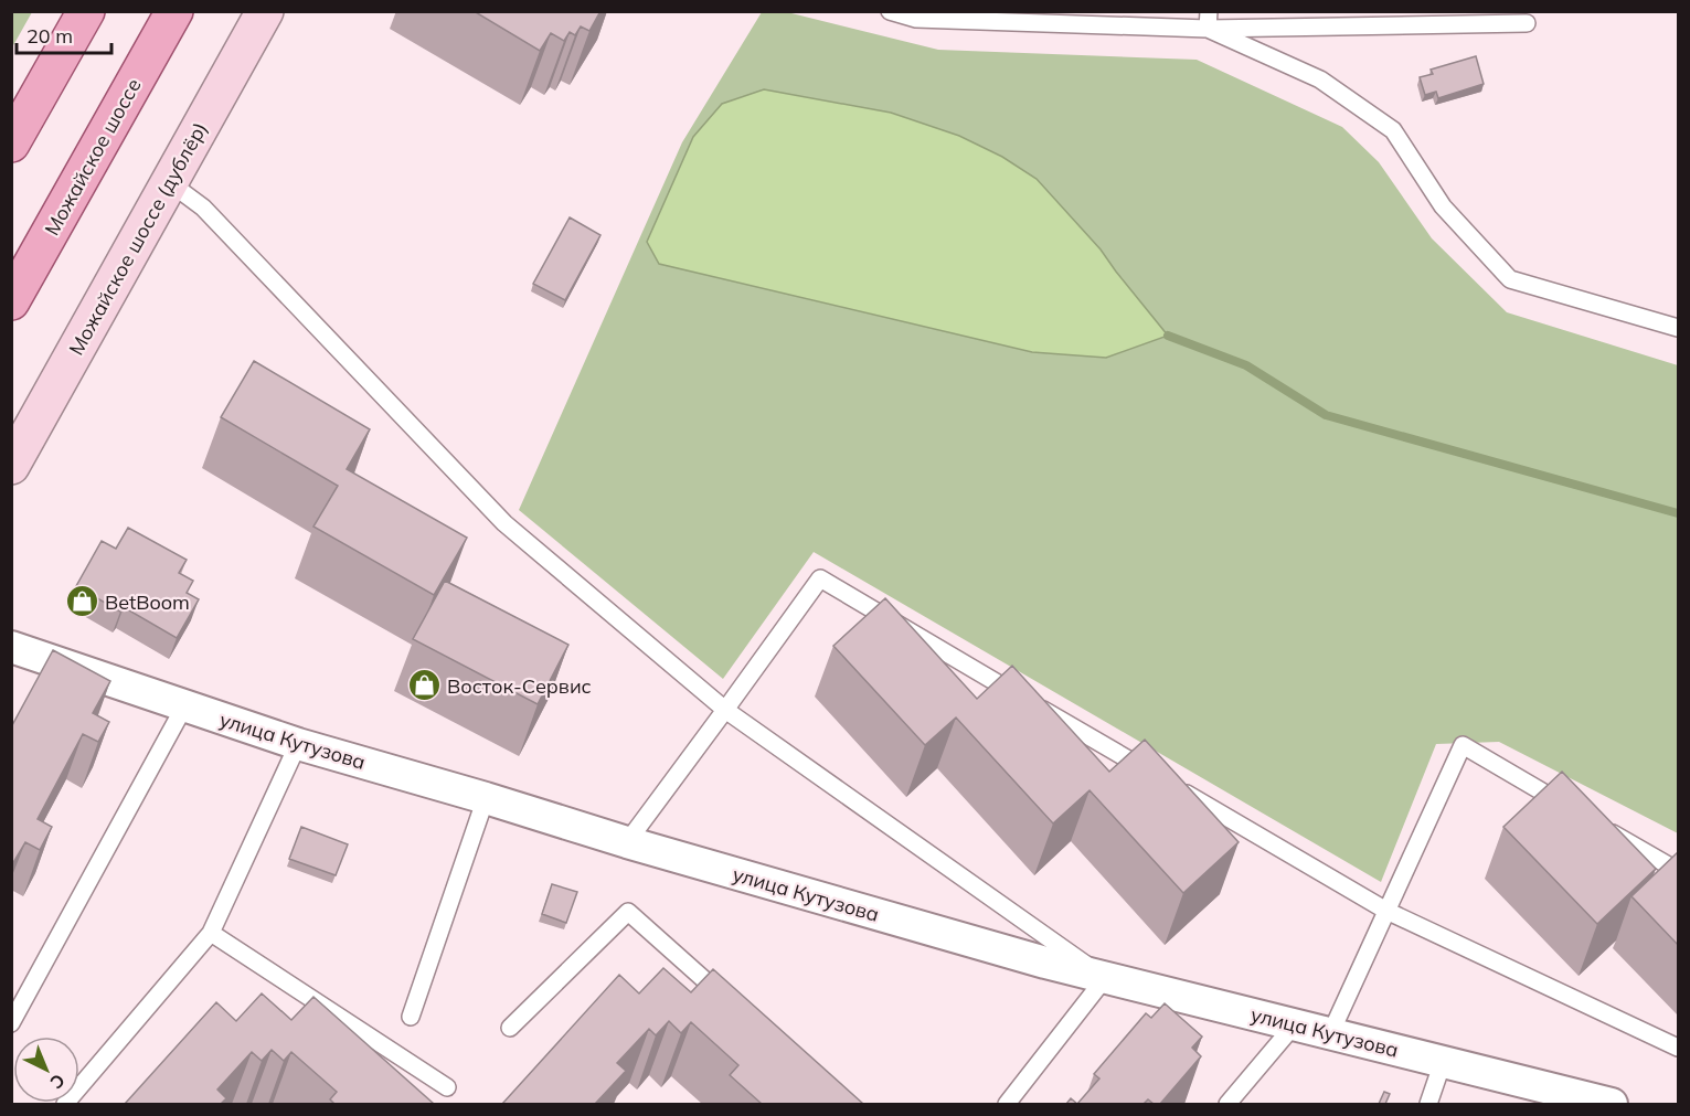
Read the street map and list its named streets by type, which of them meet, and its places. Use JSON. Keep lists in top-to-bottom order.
{
  "streets": {
    "main road": ["Можайское шоссе", "Можайское шоссе (дублёр)"],
    "street": ["улица Кутузова"]
  },
  "places": {
    "shop": ["BetBoom", "Восток-Сервис"]
  },
  "scale_bar": "20 m",
  "north": "bottom right"
}
